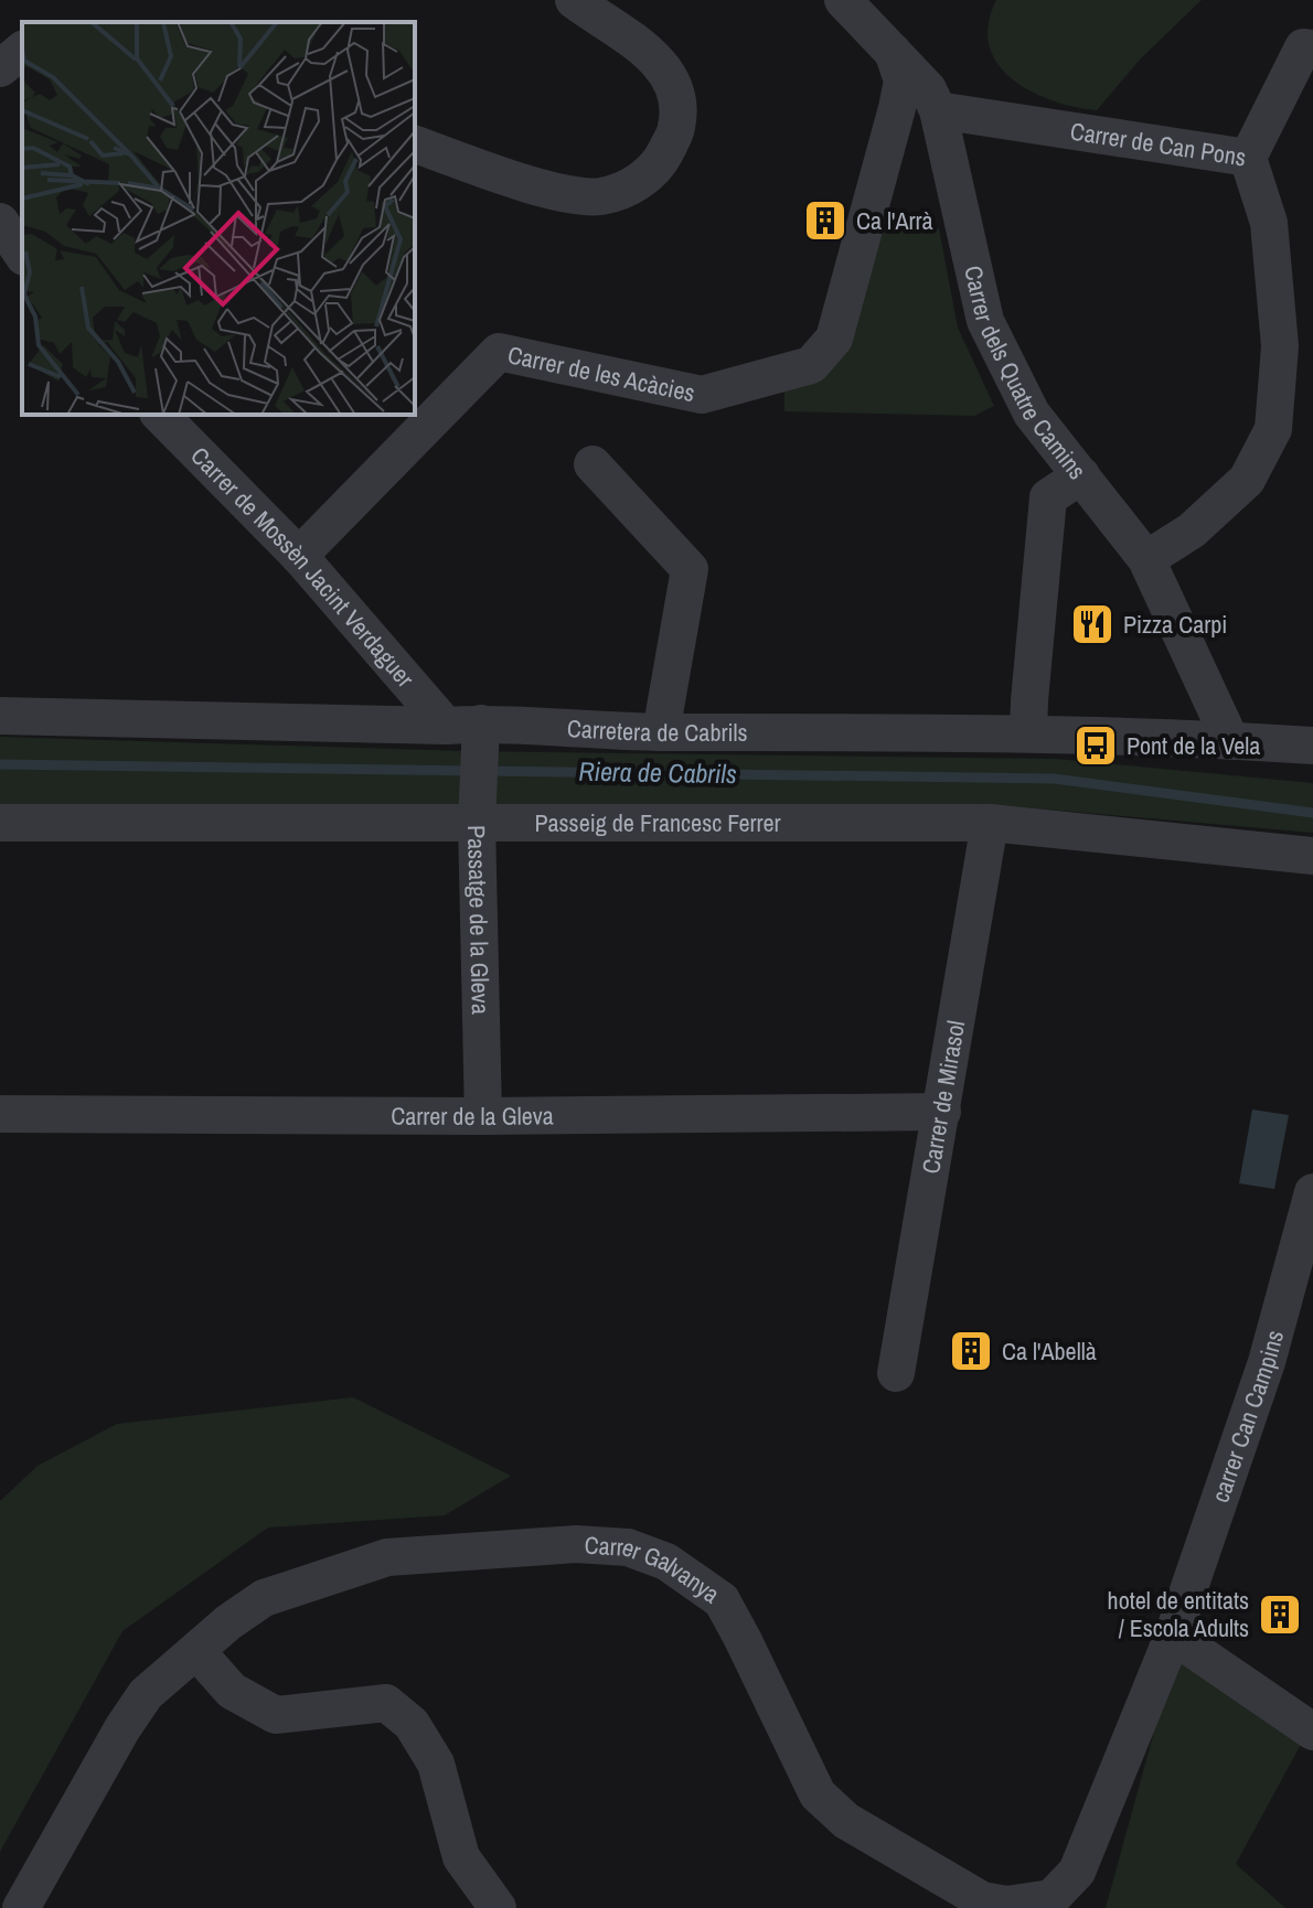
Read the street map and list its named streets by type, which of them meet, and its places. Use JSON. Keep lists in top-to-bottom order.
{
  "streets": {
    "street": [
      "Carrer de Can Pons",
      "Carrer dels Quatre Camins",
      "Carrer de les Acàcies",
      "Carrer de Mossèn Jacint Verdaguer",
      "Carretera de Cabrils",
      "Passeig de Francesc Ferrer",
      "Passatge de la Gleva",
      "Carrer de Mirasol",
      "Carrer de la Gleva",
      "carrer Can Campins",
      "Carrer Galvanya"
    ]
  },
  "crossings": [
    ["Carrer de Can Pons", "Carrer dels Quatre Camins"],
    ["Carrer dels Quatre Camins", "Carrer de les Acàcies"],
    ["Carrer dels Quatre Camins", "Carretera de Cabrils"],
    ["Carrer de les Acàcies", "Carrer de Mossèn Jacint Verdaguer"],
    ["Carrer de Mossèn Jacint Verdaguer", "Carretera de Cabrils"],
    ["Carrer de Mossèn Jacint Verdaguer", "Passatge de la Gleva"],
    ["Carretera de Cabrils", "Passatge de la Gleva"],
    ["Passeig de Francesc Ferrer", "Passatge de la Gleva"],
    ["Passeig de Francesc Ferrer", "Carrer de Mirasol"],
    ["Passatge de la Gleva", "Carrer de la Gleva"],
    ["Carrer de Mirasol", "Carrer de la Gleva"],
    ["carrer Can Campins", "Carrer Galvanya"]
  ],
  "water": ["Riera de Cabrils"],
  "places": {
    "building": ["Ca l'Arrà", "Ca l'Abellà", "hotel de entitats / Escola Adults"],
    "restaurant": ["Pizza Carpi"],
    "bus stop": ["Pont de la Vela"]
  }
}
